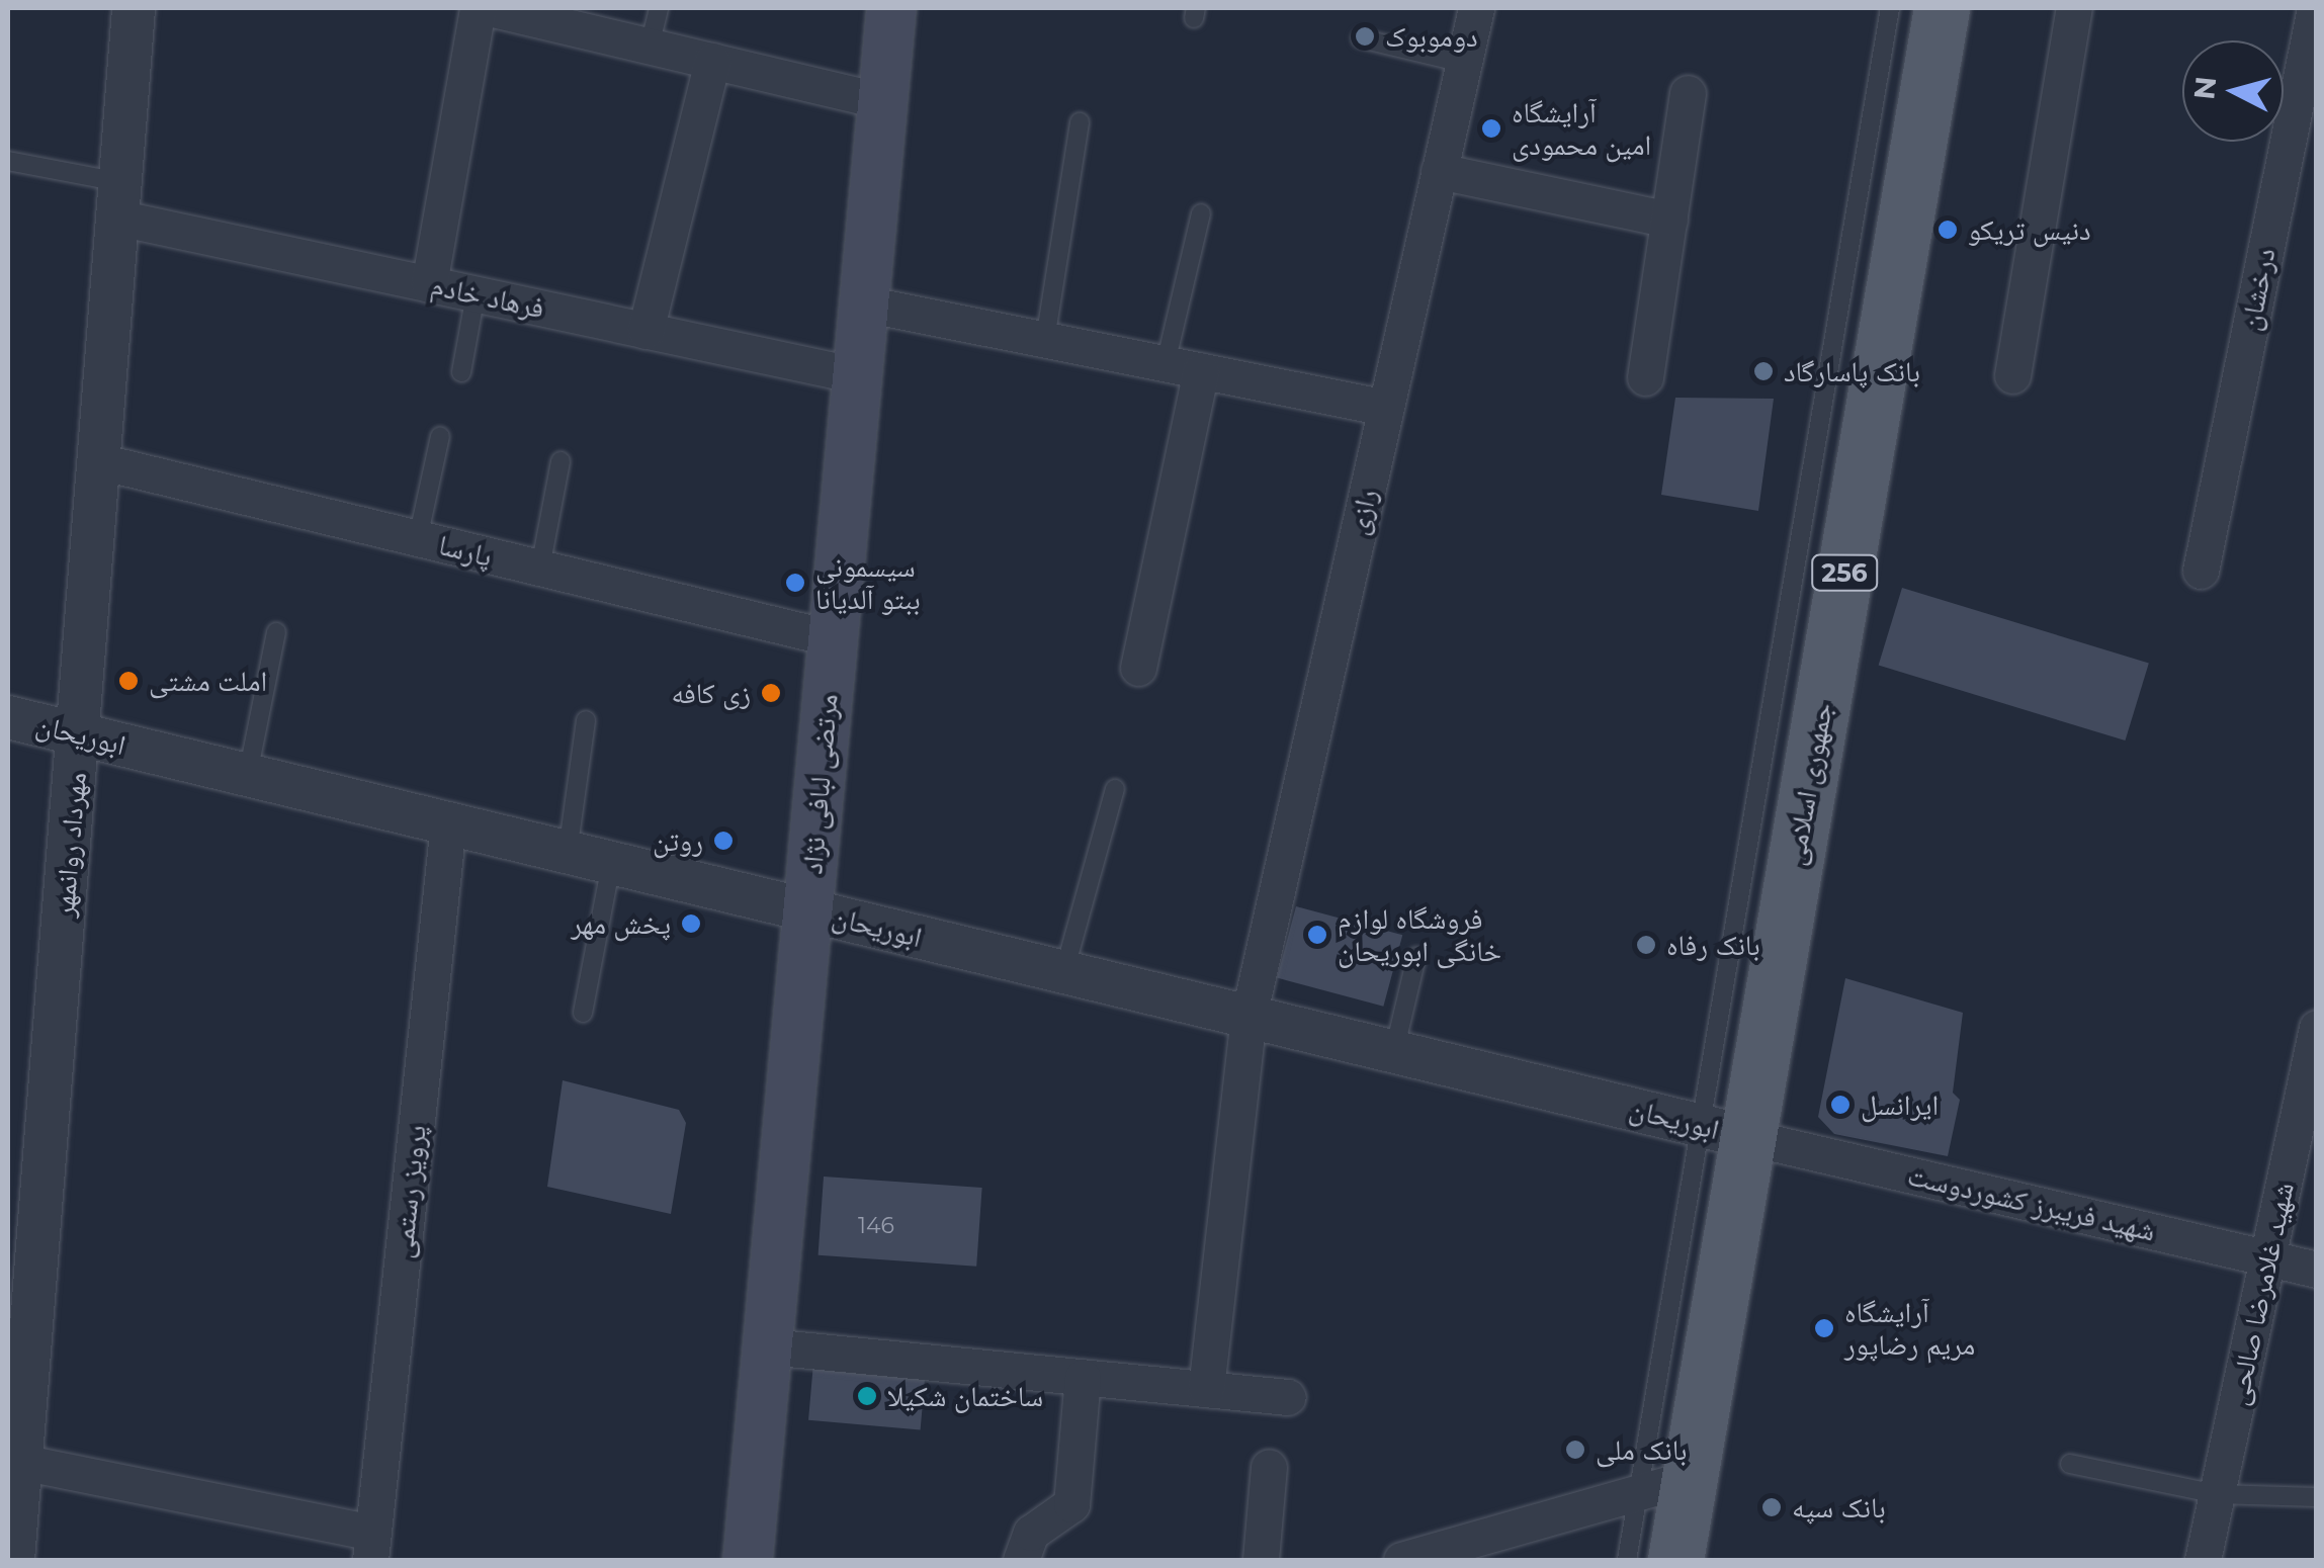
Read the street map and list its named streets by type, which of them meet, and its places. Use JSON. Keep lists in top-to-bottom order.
{
  "streets": {
    "main road": ["256", "مرتضی لبافی نژاد", "جمهوری اسلامی"],
    "street": [
      "درخشان",
      "فرهاد خادم",
      "رازی",
      "پارسا",
      "ابوریحان",
      "مهرداد روانمهر",
      "پرویز رستمی",
      "شهید فریبرز کشوردوست",
      "شهید غلامرضا صالحی"
    ]
  },
  "crossings": [
    ["فرهاد خادم", "مرتضی لبافی نژاد"],
    ["فرهاد خادم", "مهرداد روانمهر"],
    ["رازی", "ابوریحان"],
    ["پارسا", "مرتضی لبافی نژاد"],
    ["پارسا", "مهرداد روانمهر"],
    ["ابوریحان", "مرتضی لبافی نژاد"],
    ["ابوریحان", "جمهوری اسلامی"],
    ["ابوریحان", "مهرداد روانمهر"],
    ["ابوریحان", "پرویز رستمی"],
    ["ابوریحان", "شهید فریبرز کشوردوست"],
    ["جمهوری اسلامی", "شهید فریبرز کشوردوست"],
    ["شهید فریبرز کشوردوست", "شهید غلامرضا صالحی"]
  ],
  "places": [
    "دوموبوک",
    "آرایشگاه امین محمودی",
    "دنیس تریکو",
    "بانک پاسارگاد",
    "سیسمونی ببتو آلدیانا",
    "املت مشتی",
    "زی کافه",
    "روتن",
    "پخش مهر",
    "فروشگاه لوازم خانگی ابوریحان",
    "بانک رفاه",
    "ایرانسل",
    "آرایشگاه مریم رضاپور",
    "ساختمان شکیلا",
    "بانک ملی",
    "بانک سپه"
  ],
  "house_numbers": ["146"],
  "north": "left"
}
